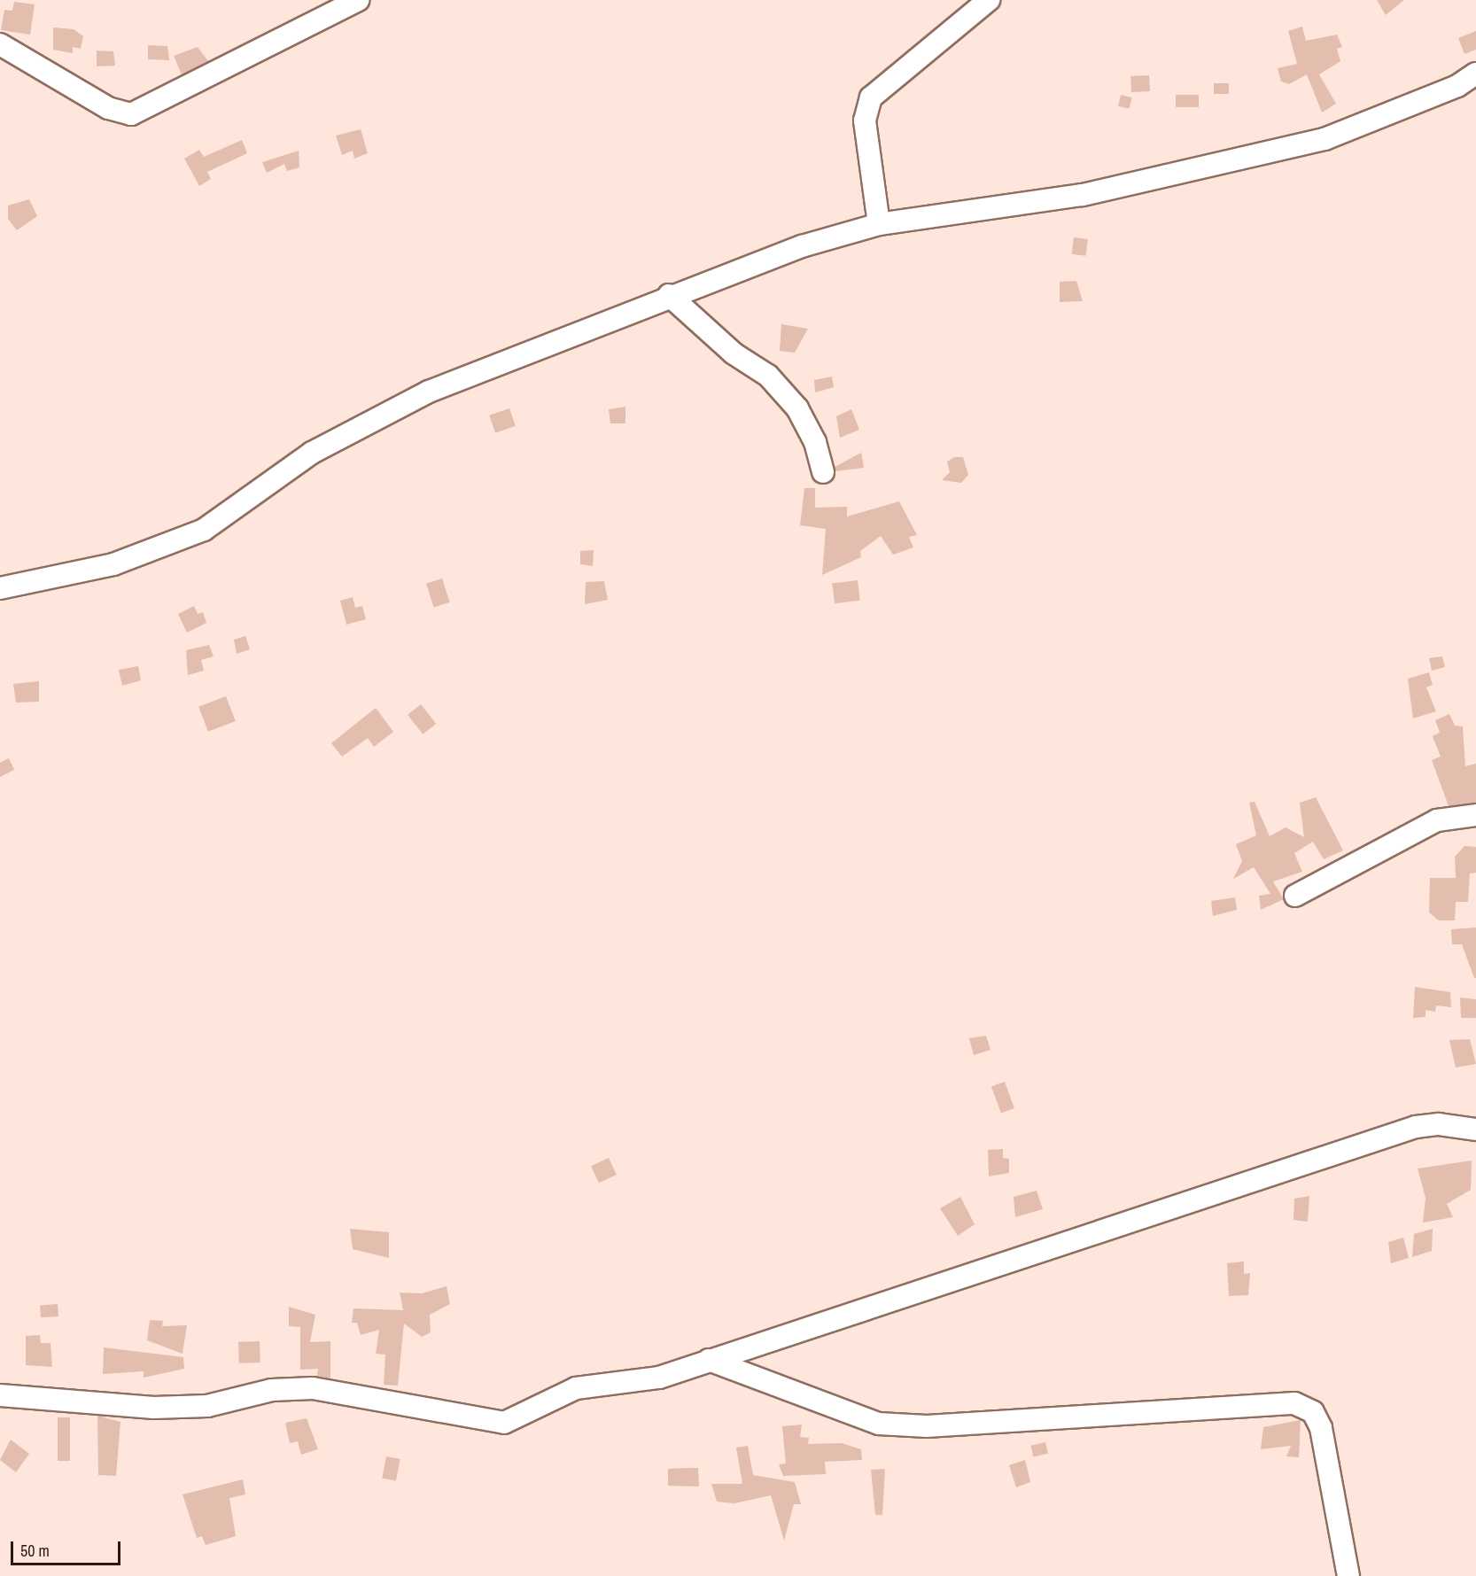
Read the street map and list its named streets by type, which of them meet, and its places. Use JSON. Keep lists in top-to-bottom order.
{
  "scale_bar": "50 m"
}
